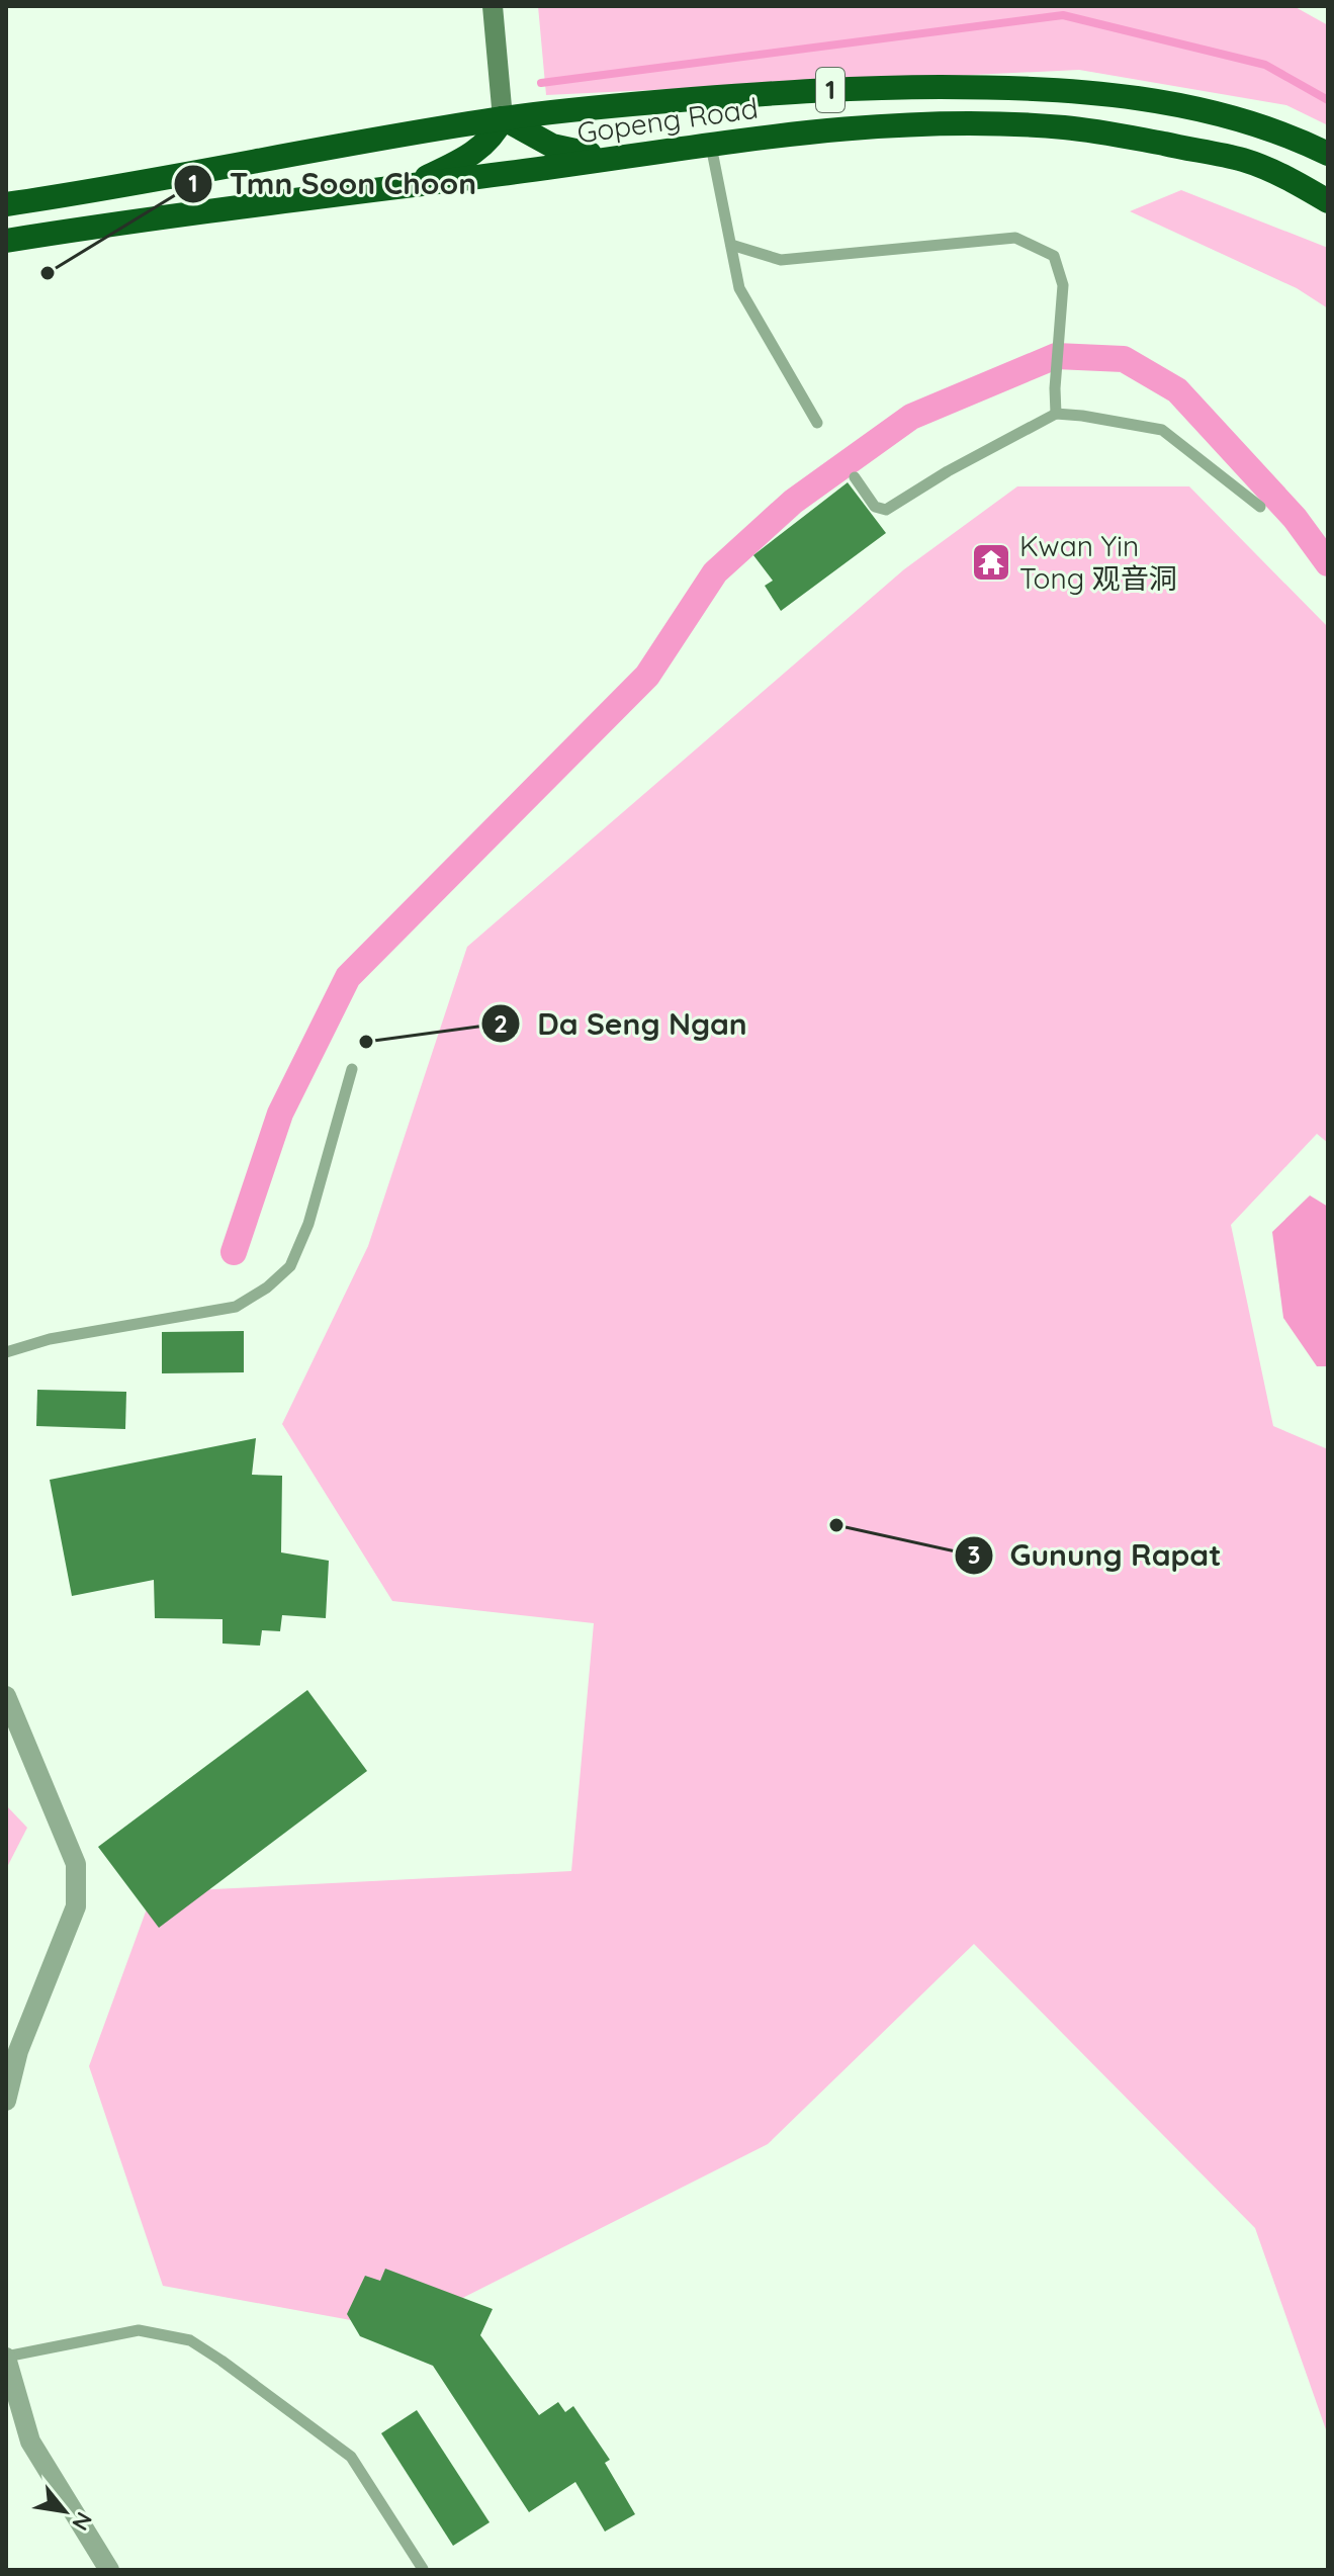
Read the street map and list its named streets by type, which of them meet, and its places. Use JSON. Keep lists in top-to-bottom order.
{
  "streets": {
    "highway": ["1", "Gopeng Road"]
  },
  "places": {
    "other": ["Tmn Soon Choon", "Da Seng Ngan", "Gunung Rapat"],
    "temple": ["Kwan Yin Tong 观音洞"]
  },
  "north": "bottom right"
}
